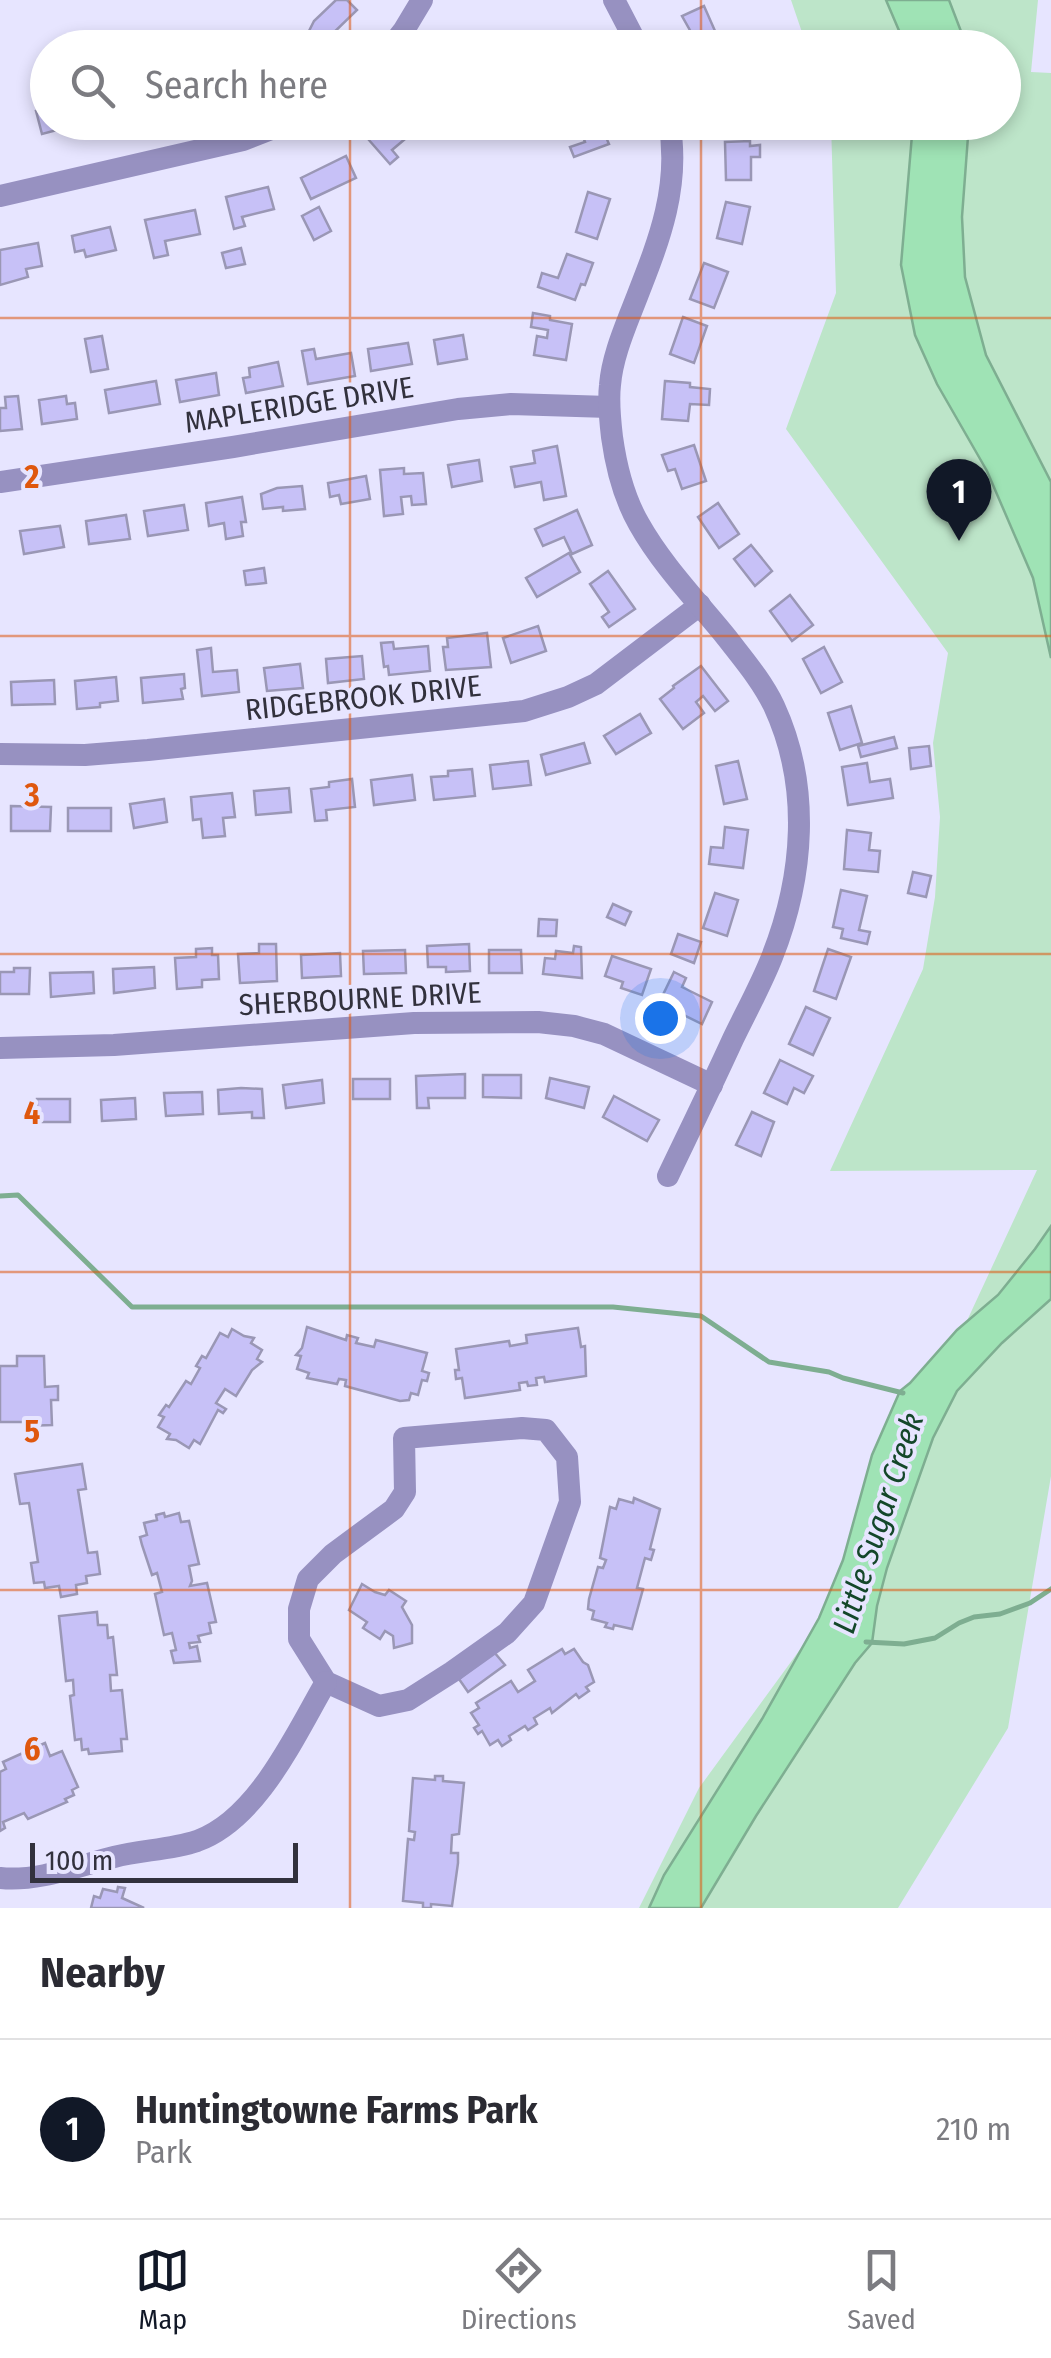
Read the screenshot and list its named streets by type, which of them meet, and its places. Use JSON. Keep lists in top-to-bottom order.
{
  "streets": {
    "street": ["MAPLERIDGE DRIVE", "RIDGEBROOK DRIVE", "SHERBOURNE DRIVE"]
  },
  "water": ["Little Sugar Creek"],
  "scale_bar": "100 m",
  "page": {
    "search": "Search here",
    "pins": "1",
    "scale": "100 m",
    "heading": "Nearby",
    "list": [
      {
        "mark": "1",
        "name": "Huntingtowne Farms Park",
        "note": "Park",
        "value": "210 m"
      }
    ],
    "nav": ["Map", "Directions", "Saved"]
  },
  "grid": {
    "rows": [
      "2",
      "3",
      "4",
      "5",
      "6"
    ]
  }
}
